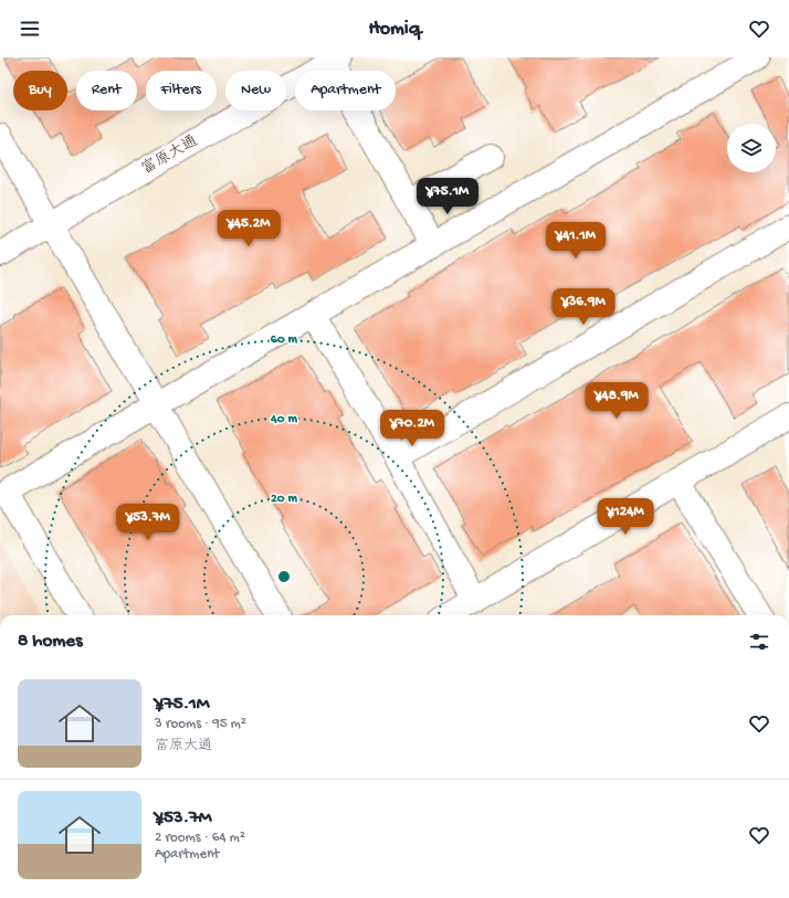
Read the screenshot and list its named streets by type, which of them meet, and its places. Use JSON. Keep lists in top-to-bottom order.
{
  "streets": {
    "street": ["富原大通"]
  },
  "page": {
    "header": "Homiq",
    "chip": [
      "Buy",
      "Rent",
      "Filters",
      "New",
      "Apartment"
    ],
    "price": [
      "¥75.1M",
      "¥45.2M",
      "¥41.1M",
      "¥36.9M",
      "¥48.9M",
      "¥70.2M",
      "¥124M",
      "¥53.7M"
    ],
    "heading": "8 homes",
    "list": [
      {
        "name": "¥75.1M",
        "note": "3 rooms · 95 m² · 富原大通"
      },
      {
        "name": "¥53.7M",
        "note": "2 rooms · 64 m² · Apartment"
      }
    ]
  },
  "rings": ["60 m", "40 m", "20 m"]
}
